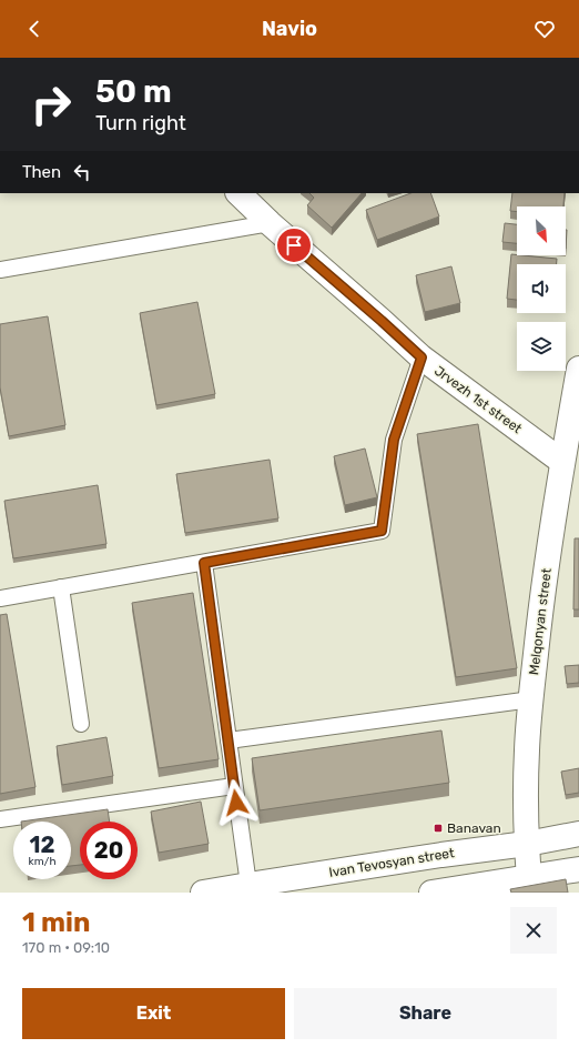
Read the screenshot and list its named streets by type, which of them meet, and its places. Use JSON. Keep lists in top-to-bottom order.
{
  "streets": {
    "street": ["Jrvezh 1st street", "Melqonyan street", "Ivan Tevosyan street"]
  },
  "crossings": [
    ["Jrvezh 1st street", "Melqonyan street"],
    ["Melqonyan street", "Ivan Tevosyan street"]
  ],
  "places": {
    "transit": ["Banavan"]
  },
  "north": "bottom right",
  "page": {
    "header": "Navio",
    "turn": ["50 m", "Turn right"],
    "then": "Then",
    "speed": "12 km/h",
    "limit": "20",
    "heading": ["1 min", "170 m · 09:10"],
    "buttons": ["Exit", "Share"]
  }
}
